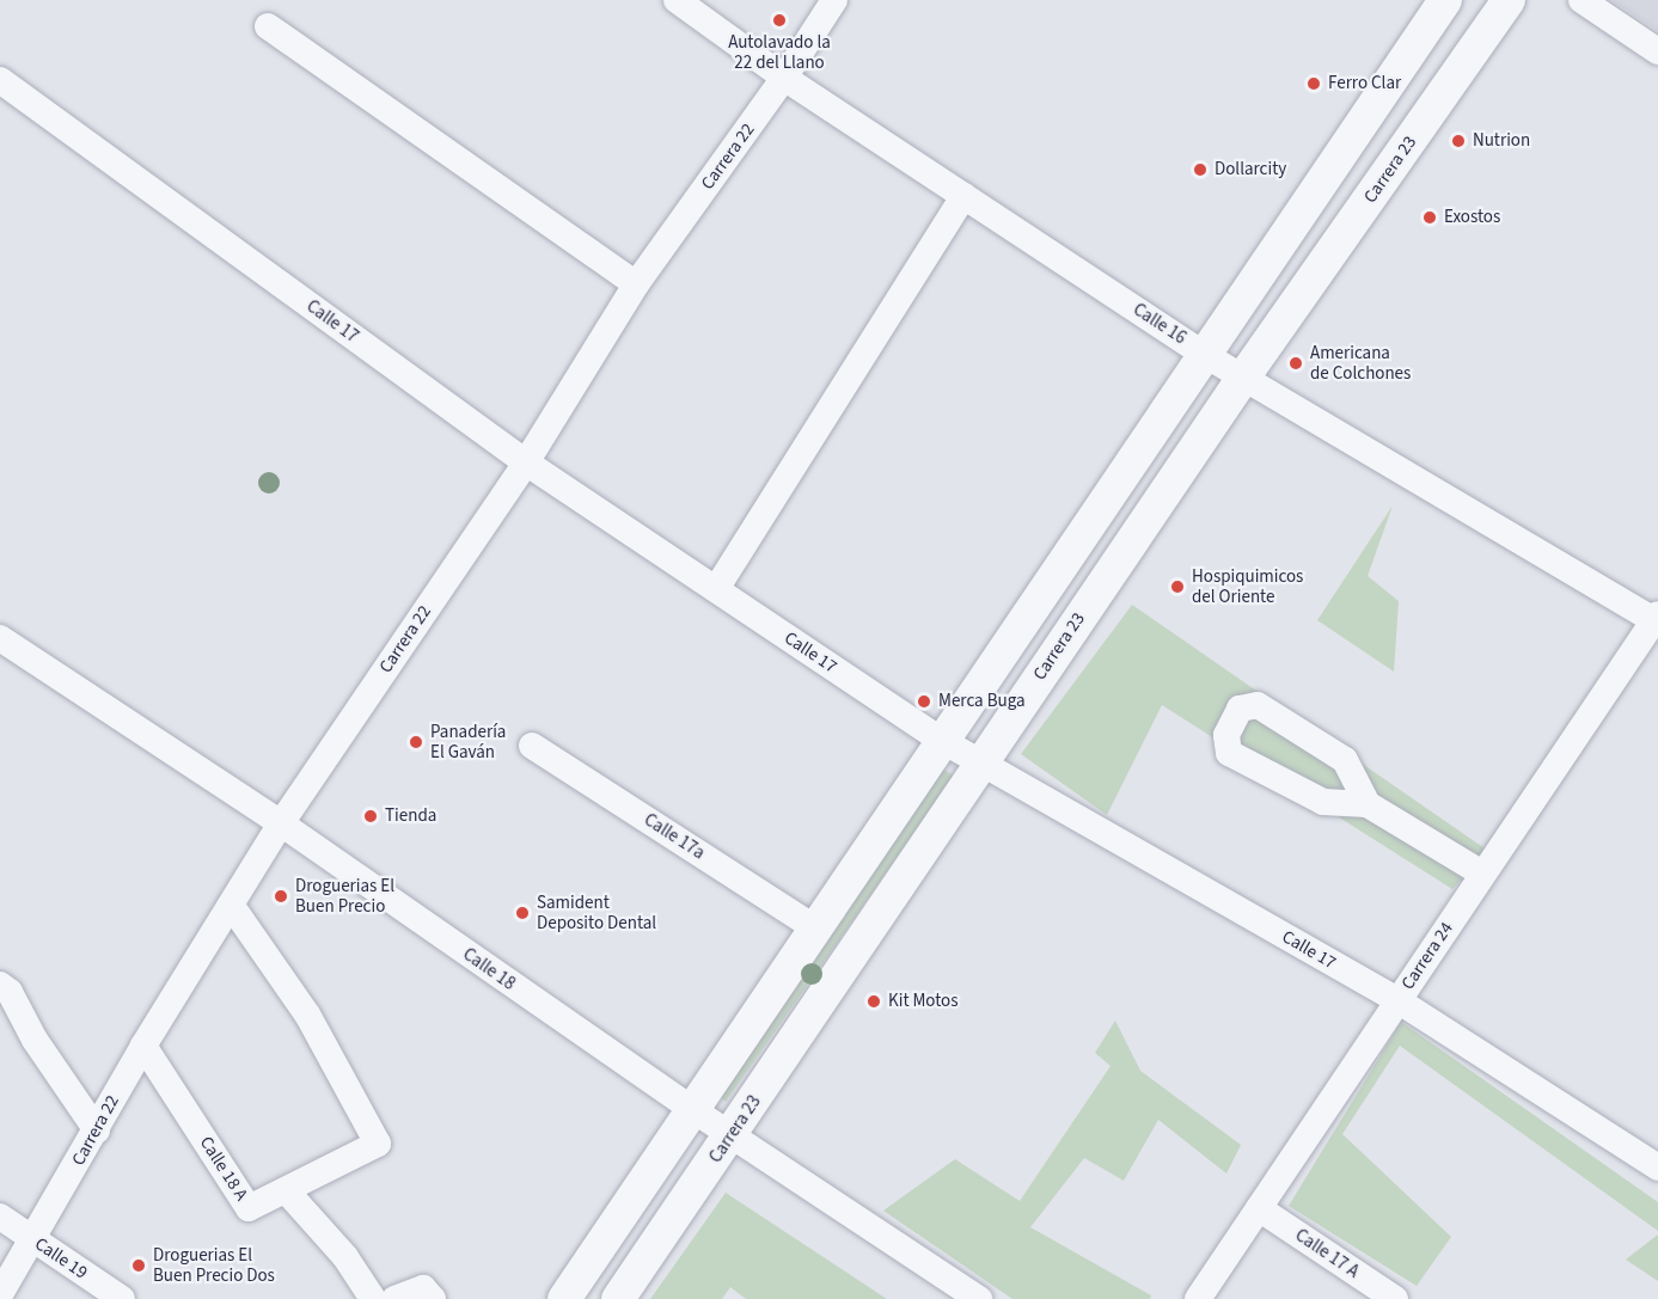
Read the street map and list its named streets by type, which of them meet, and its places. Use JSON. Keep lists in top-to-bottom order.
{
  "streets": {
    "street": [
      "Carrera 22",
      "Carrera 23",
      "Calle 17",
      "Calle 16",
      "Calle 17a",
      "Carrera 24",
      "Calle 18",
      "Calle 18 A",
      "Calle 17 A",
      "Calle 19"
    ]
  },
  "crossings": [
    ["Carrera 22", "Calle 17"],
    ["Carrera 22", "Calle 16"],
    ["Carrera 22", "Calle 18"],
    ["Carrera 22", "Calle 18 A"],
    ["Carrera 22", "Calle 19"],
    ["Carrera 23", "Calle 17"],
    ["Carrera 23", "Calle 16"],
    ["Carrera 23", "Calle 18"],
    ["Calle 17", "Carrera 24"],
    ["Calle 16", "Carrera 24"],
    ["Carrera 24", "Calle 17 A"]
  ],
  "places": [
    "Autolavado la 22 del Llano",
    "Ferro Clar",
    "Nutrion",
    "Dollarcity",
    "Exostos",
    "Americana de Colchones",
    "Hospiquimicos del Oriente",
    "Merca Buga",
    "Panadería El Gaván",
    "Tienda",
    "Droguerias El Buen Precio",
    "Samident Deposito Dental",
    "Kit Motos",
    "Droguerias El Buen Precio Dos"
  ]
}
